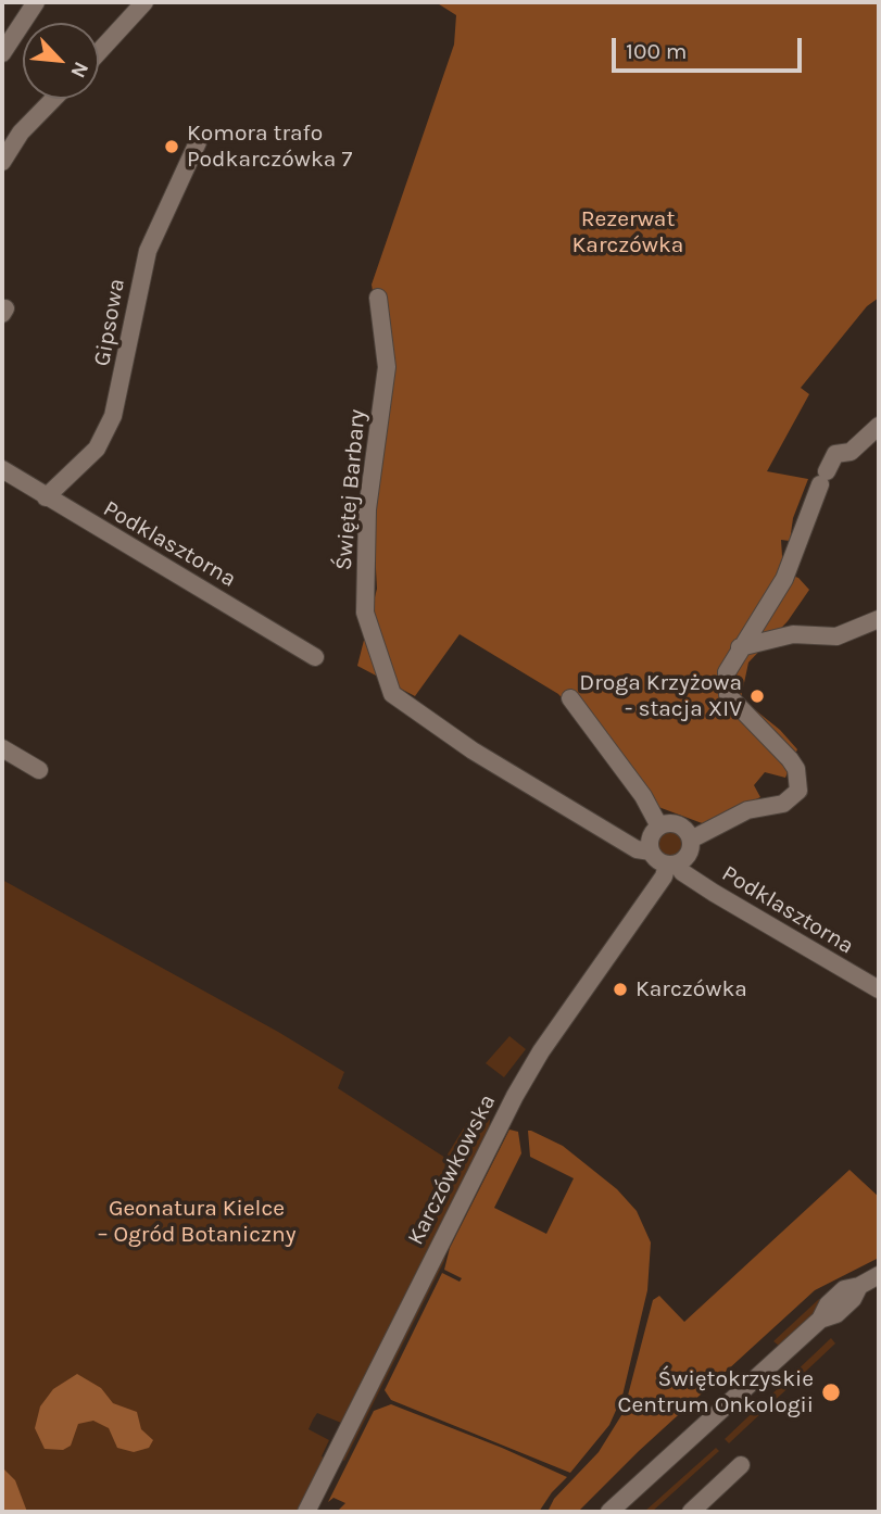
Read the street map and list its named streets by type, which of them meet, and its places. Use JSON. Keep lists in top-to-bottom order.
{
  "streets": {
    "street": [
      "Gipsowa",
      "Świętej Barbary",
      "Podklasztorna",
      "Karczówkowska"
    ]
  },
  "crossings": [
    ["Gipsowa", "Podklasztorna"],
    ["Świętej Barbary", "Podklasztorna"],
    ["Podklasztorna", "Karczówkowska"]
  ],
  "parks": ["Rezerwat Karczówka", "Geonatura Kielce – Ogród Botaniczny"],
  "places": [
    "Komora trafo Podkarczówka 7",
    "Droga Krzyżowa - stacja XIV",
    "Karczówka",
    "Świętokrzyskie Centrum Onkologii"
  ],
  "scale_bar": "100 m",
  "north": "bottom right"
}
